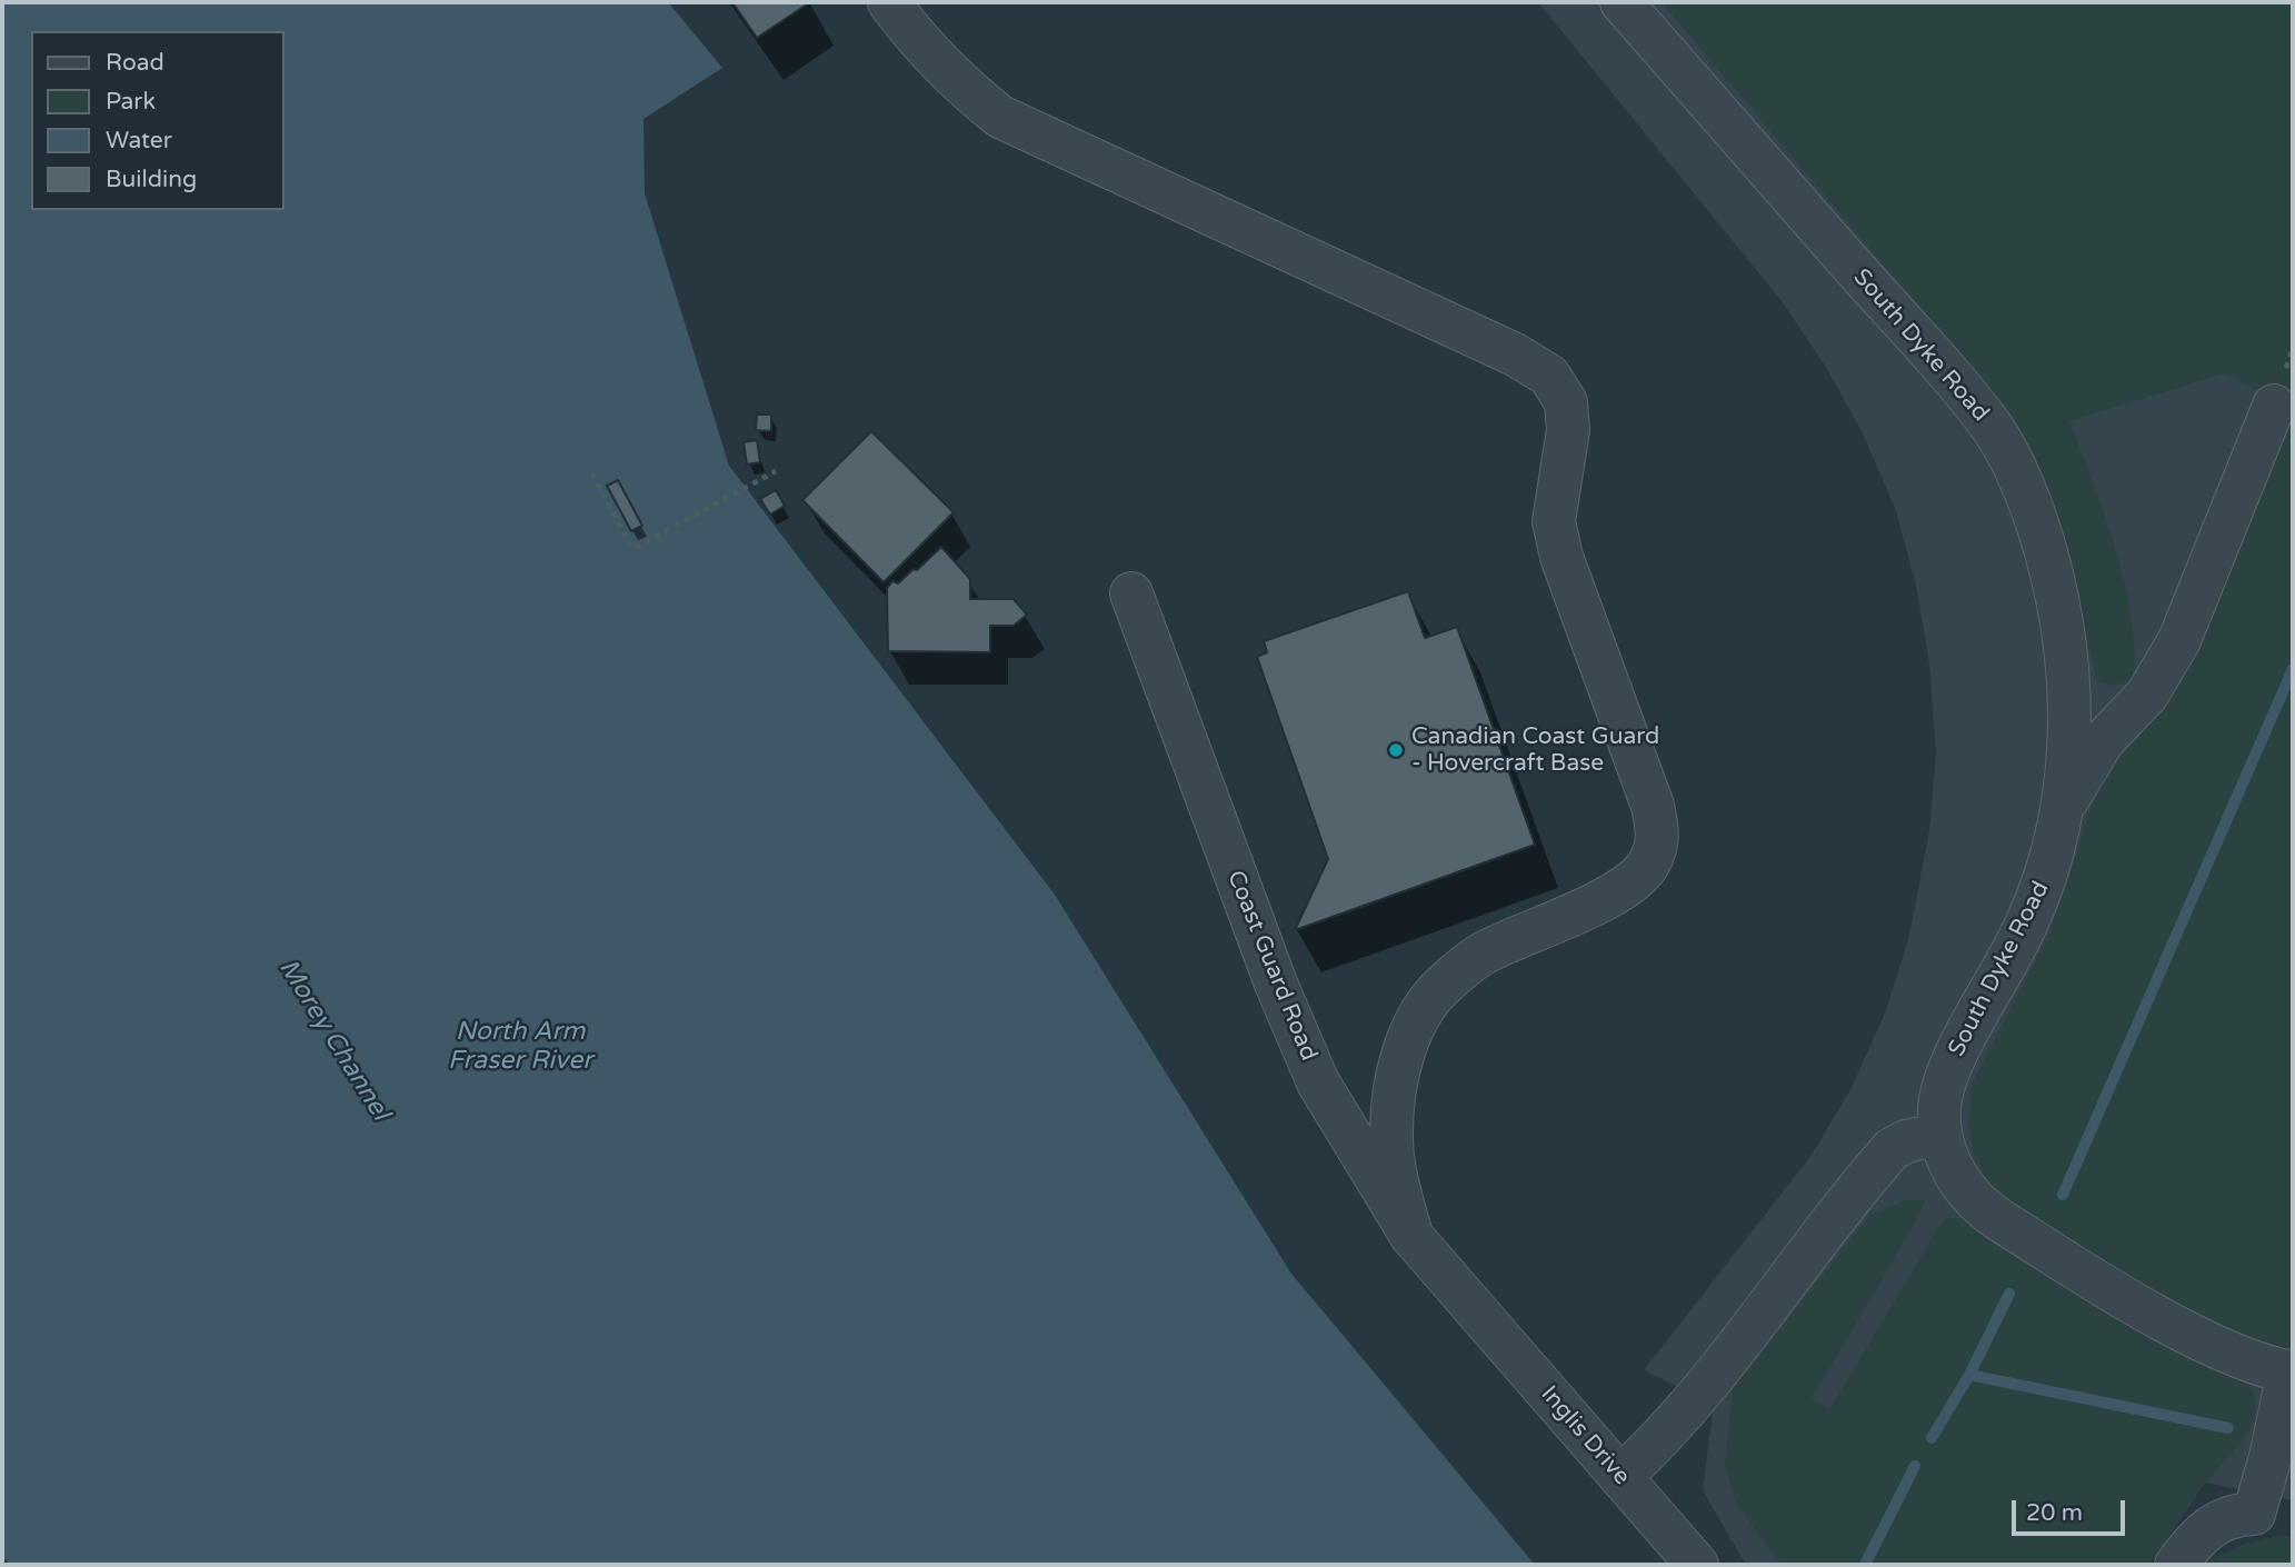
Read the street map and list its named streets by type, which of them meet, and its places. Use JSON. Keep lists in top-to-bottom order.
{
  "streets": {
    "street": ["South Dyke Road", "Coast Guard Road", "Inglis Drive"]
  },
  "crossings": [
    ["Coast Guard Road", "Inglis Drive"]
  ],
  "water": ["North Arm Fraser River", "Morey Channel"],
  "places": ["Canadian Coast Guard - Hovercraft Base"],
  "legend": [
    "Road",
    "Park",
    "Water",
    "Building"
  ],
  "scale_bar": "20 m"
}
